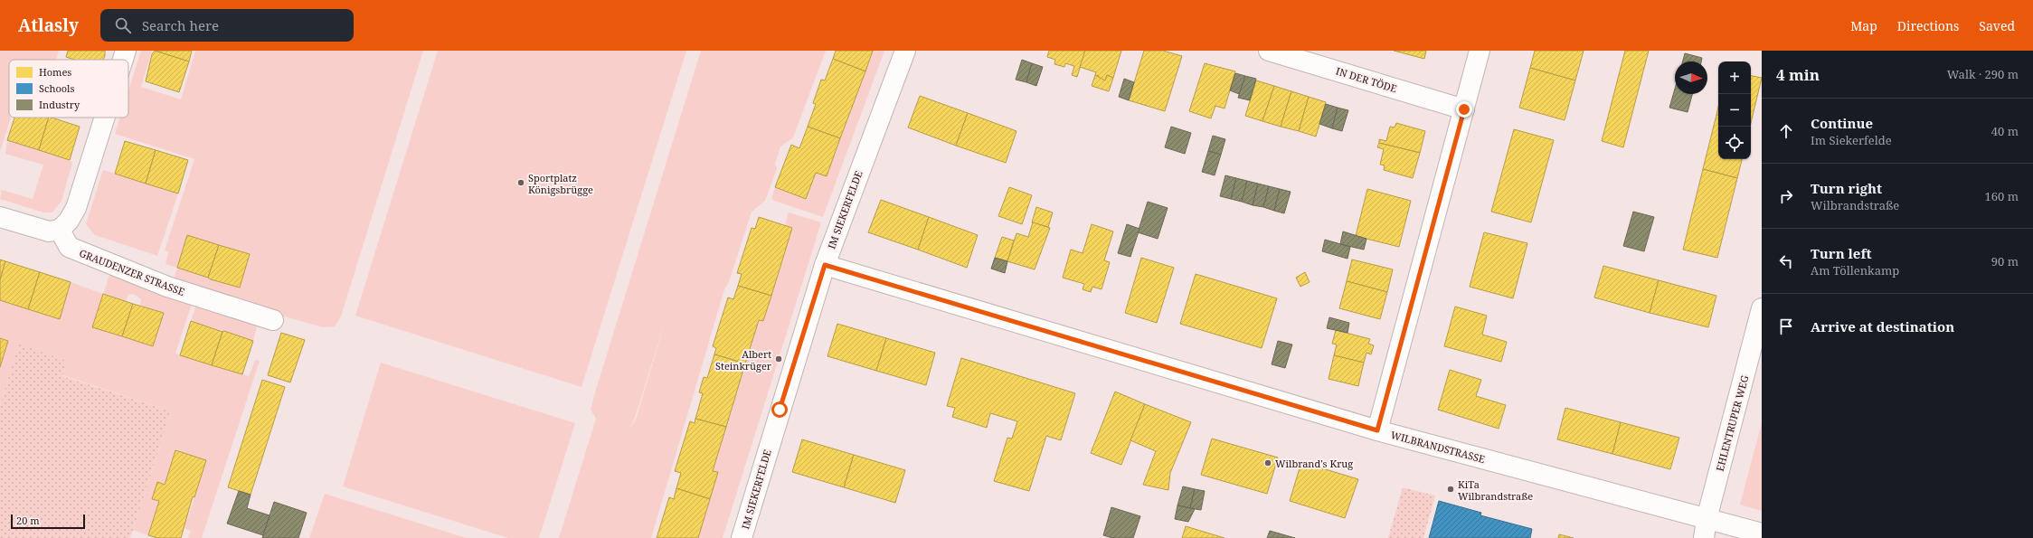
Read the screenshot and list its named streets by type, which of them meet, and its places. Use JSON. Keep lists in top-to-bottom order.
{
  "streets": {
    "street": [
      "IN DER TÖDE",
      "IM SIEKERFELDE",
      "GRAUDENZER STRASSE",
      "EHLENTRUPER WEG",
      "WILBRANDSTRASSE"
    ]
  },
  "crossings": [
    ["IM SIEKERFELDE", "WILBRANDSTRASSE"],
    ["EHLENTRUPER WEG", "WILBRANDSTRASSE"]
  ],
  "places": [
    "Sportplatz Königsbrügge",
    "Albert Steinkrüger",
    "Wilbrand's Krug",
    "KiTa Wilbrandstraße"
  ],
  "legend": ["Homes", "Schools", "Industry"],
  "scale_bar": "20 m",
  "north": "right",
  "page": {
    "header": "Atlasly",
    "search": "Search here",
    "nav": ["Map", "Directions", "Saved"],
    "heading": ["4 min", "Walk · 290 m"],
    "map_buttons": ["+", "−"],
    "list": [
      ["Continue", "Im Siekerfelde", "40 m"],
      ["Turn right", "Wilbrandstraße", "160 m"],
      ["Turn left", "Am Töllenkamp", "90 m"],
      "Arrive at destination"
    ],
    "scale": "20 m"
  }
}
